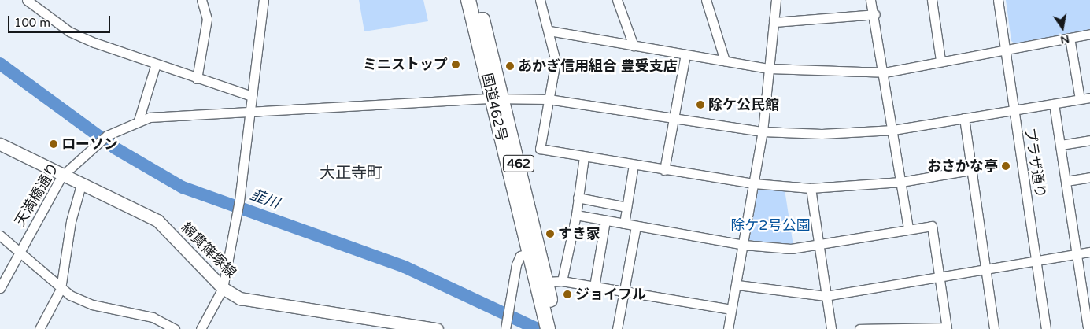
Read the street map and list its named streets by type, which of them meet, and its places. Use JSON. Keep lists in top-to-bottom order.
{
  "streets": {
    "highway": ["国道462号", "462"],
    "main road": ["綿貫篠塚線"],
    "street": ["プラザ通り", "天満橋通り"]
  },
  "crossings": [
    ["国道462号", "天満橋通り"],
    ["プラザ通り", "天満橋通り"],
    ["天満橋通り", "綿貫篠塚線"]
  ],
  "districts": ["大正寺町"],
  "water": ["韮川"],
  "parks": ["除ケ2号公園"],
  "places": [
    "ミニストップ",
    "あかぎ信用組合 豊受支店",
    "除ケ公民館",
    "ローソン",
    "おさかな亭",
    "すき家",
    "ジョイフル"
  ],
  "scale_bar": "100 m",
  "north": "bottom"
}
